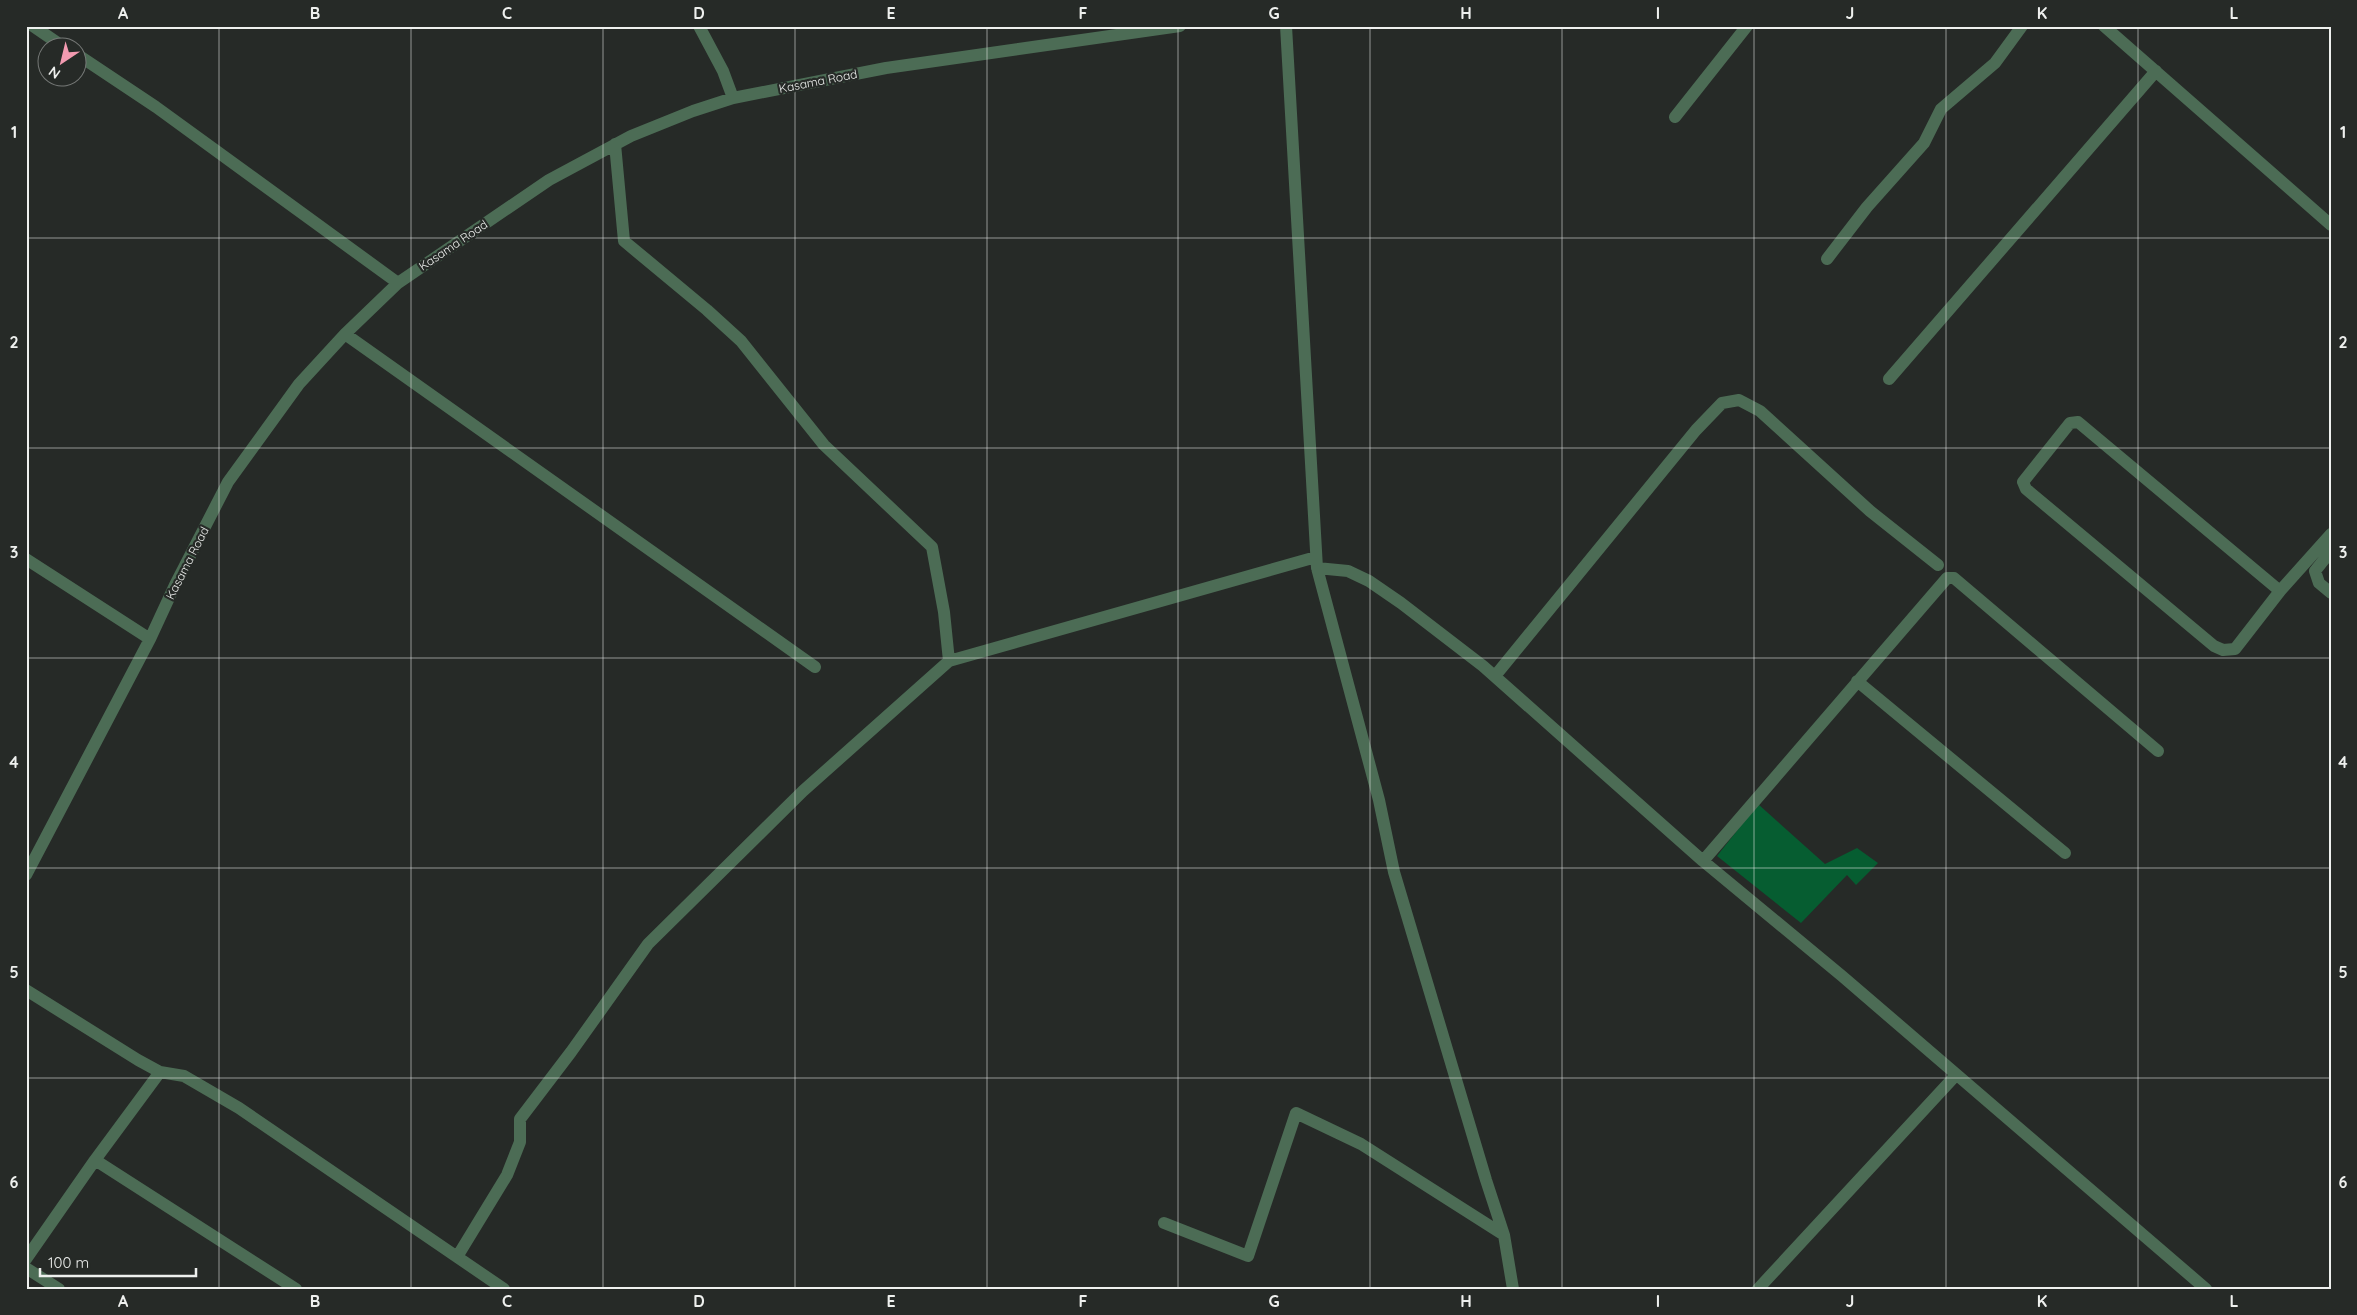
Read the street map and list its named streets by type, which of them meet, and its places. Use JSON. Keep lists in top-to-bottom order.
{
  "streets": {
    "street": ["Kasama Road"]
  },
  "scale_bar": "100 m",
  "north": "bottom left",
  "grid": {
    "columns": [
      "A",
      "B",
      "C",
      "D",
      "E",
      "F",
      "G",
      "H",
      "I",
      "J",
      "K",
      "L"
    ],
    "rows": [
      "1",
      "2",
      "3",
      "4",
      "5",
      "6"
    ]
  }
}
